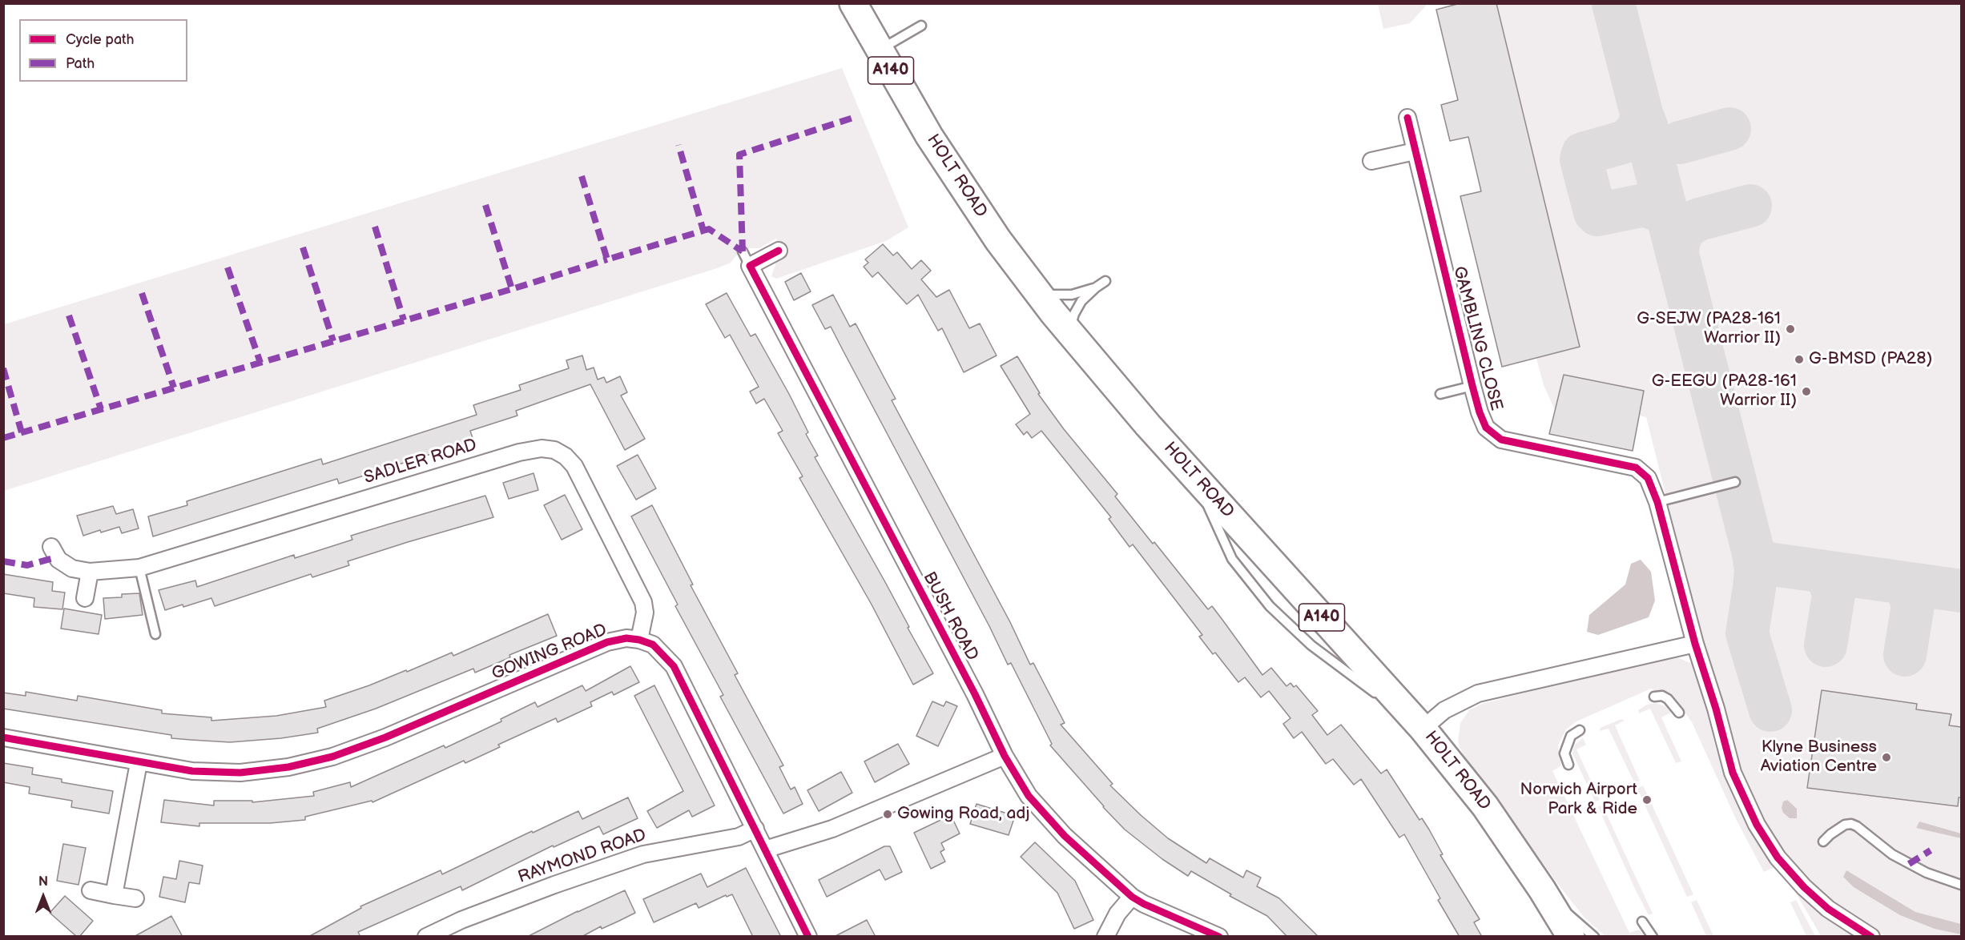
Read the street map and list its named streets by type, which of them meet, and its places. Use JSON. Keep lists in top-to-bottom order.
{
  "streets": {
    "highway": ["A140", "HOLT ROAD"],
    "street": [
      "GAMBLING CLOSE",
      "SADLER ROAD",
      "BUSH ROAD",
      "GOWING ROAD",
      "RAYMOND ROAD"
    ]
  },
  "crossings": [
    ["SADLER ROAD", "GOWING ROAD"]
  ],
  "places": [
    "G-SEJW (PA28-161 Warrior II)",
    "G-BMSD (PA28)",
    "G-EEGU (PA28-161 Warrior II)",
    "Klyne Business Aviation Centre",
    "Norwich Airport Park & Ride",
    "Gowing Road, adj"
  ],
  "legend": ["Cycle path", "Path"],
  "north": "top"
}
